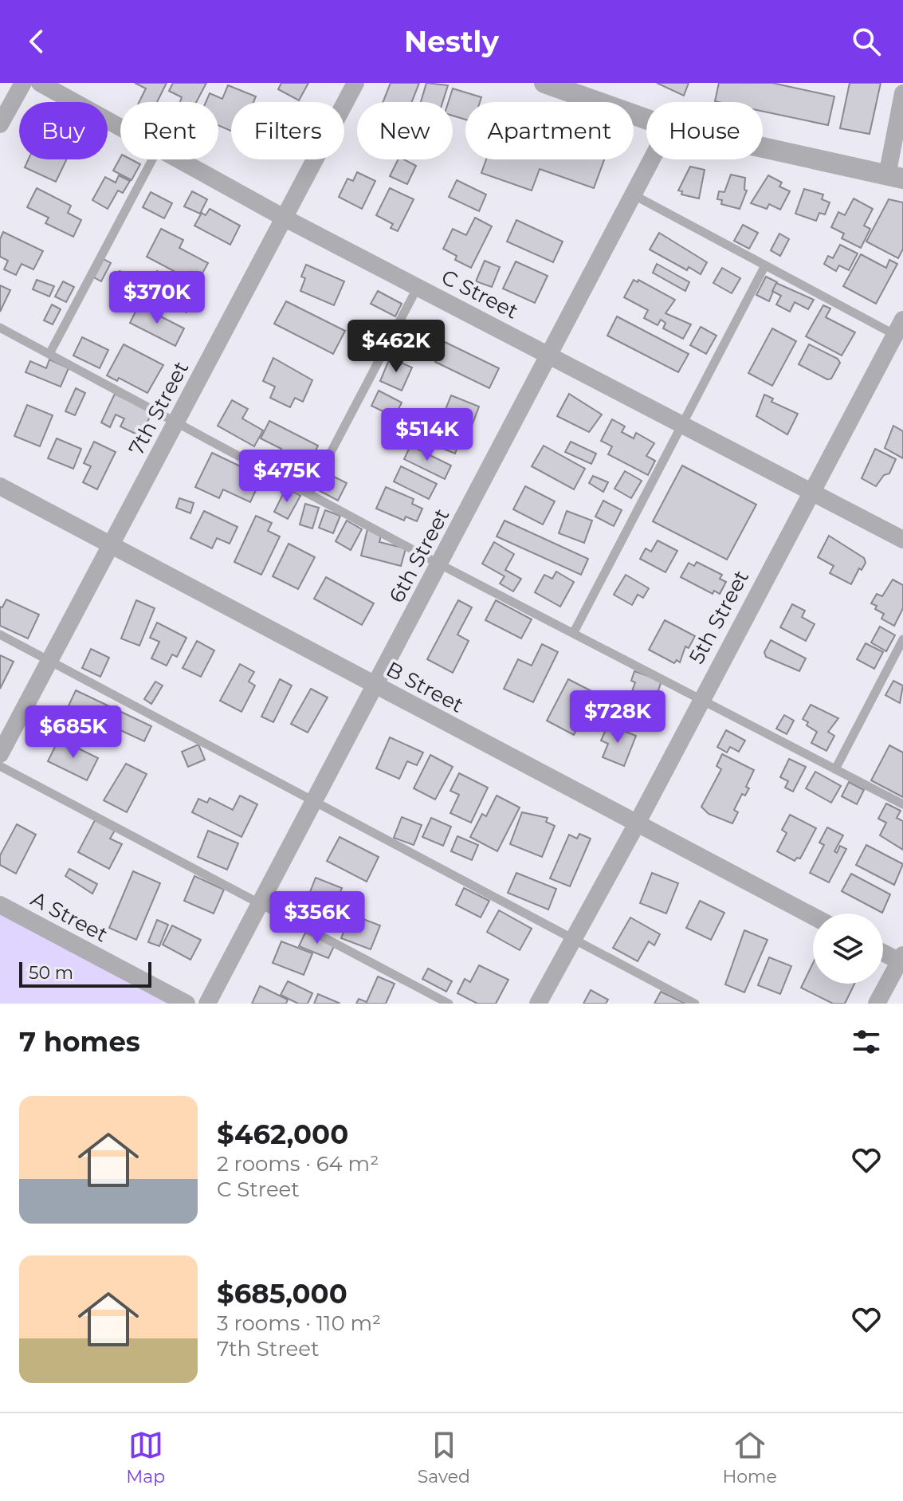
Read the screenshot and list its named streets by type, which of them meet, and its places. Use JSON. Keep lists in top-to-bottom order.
{
  "streets": {
    "street": [
      "C Street",
      "7th Street",
      "6th Street",
      "5th Street",
      "B Street",
      "A Street"
    ]
  },
  "crossings": [
    ["C Street", "7th Street"],
    ["C Street", "6th Street"],
    ["C Street", "5th Street"],
    ["7th Street", "B Street"],
    ["6th Street", "B Street"],
    ["5th Street", "B Street"]
  ],
  "scale_bar": "50 m",
  "page": {
    "header": "Nestly",
    "chip": [
      "Buy",
      "Rent",
      "Filters",
      "New",
      "Apartment",
      "House"
    ],
    "price": [
      "$370K",
      "$462K",
      "$514K",
      "$475K",
      "$728K",
      "$685K",
      "$356K"
    ],
    "scale": "50 m",
    "heading": "7 homes",
    "list": [
      {
        "name": "$462,000",
        "note": "2 rooms · 64 m² · C Street"
      },
      {
        "name": "$685,000",
        "note": "3 rooms · 110 m² · 7th Street"
      }
    ],
    "tabs": ["Map", "Saved", "Home"]
  }
}
